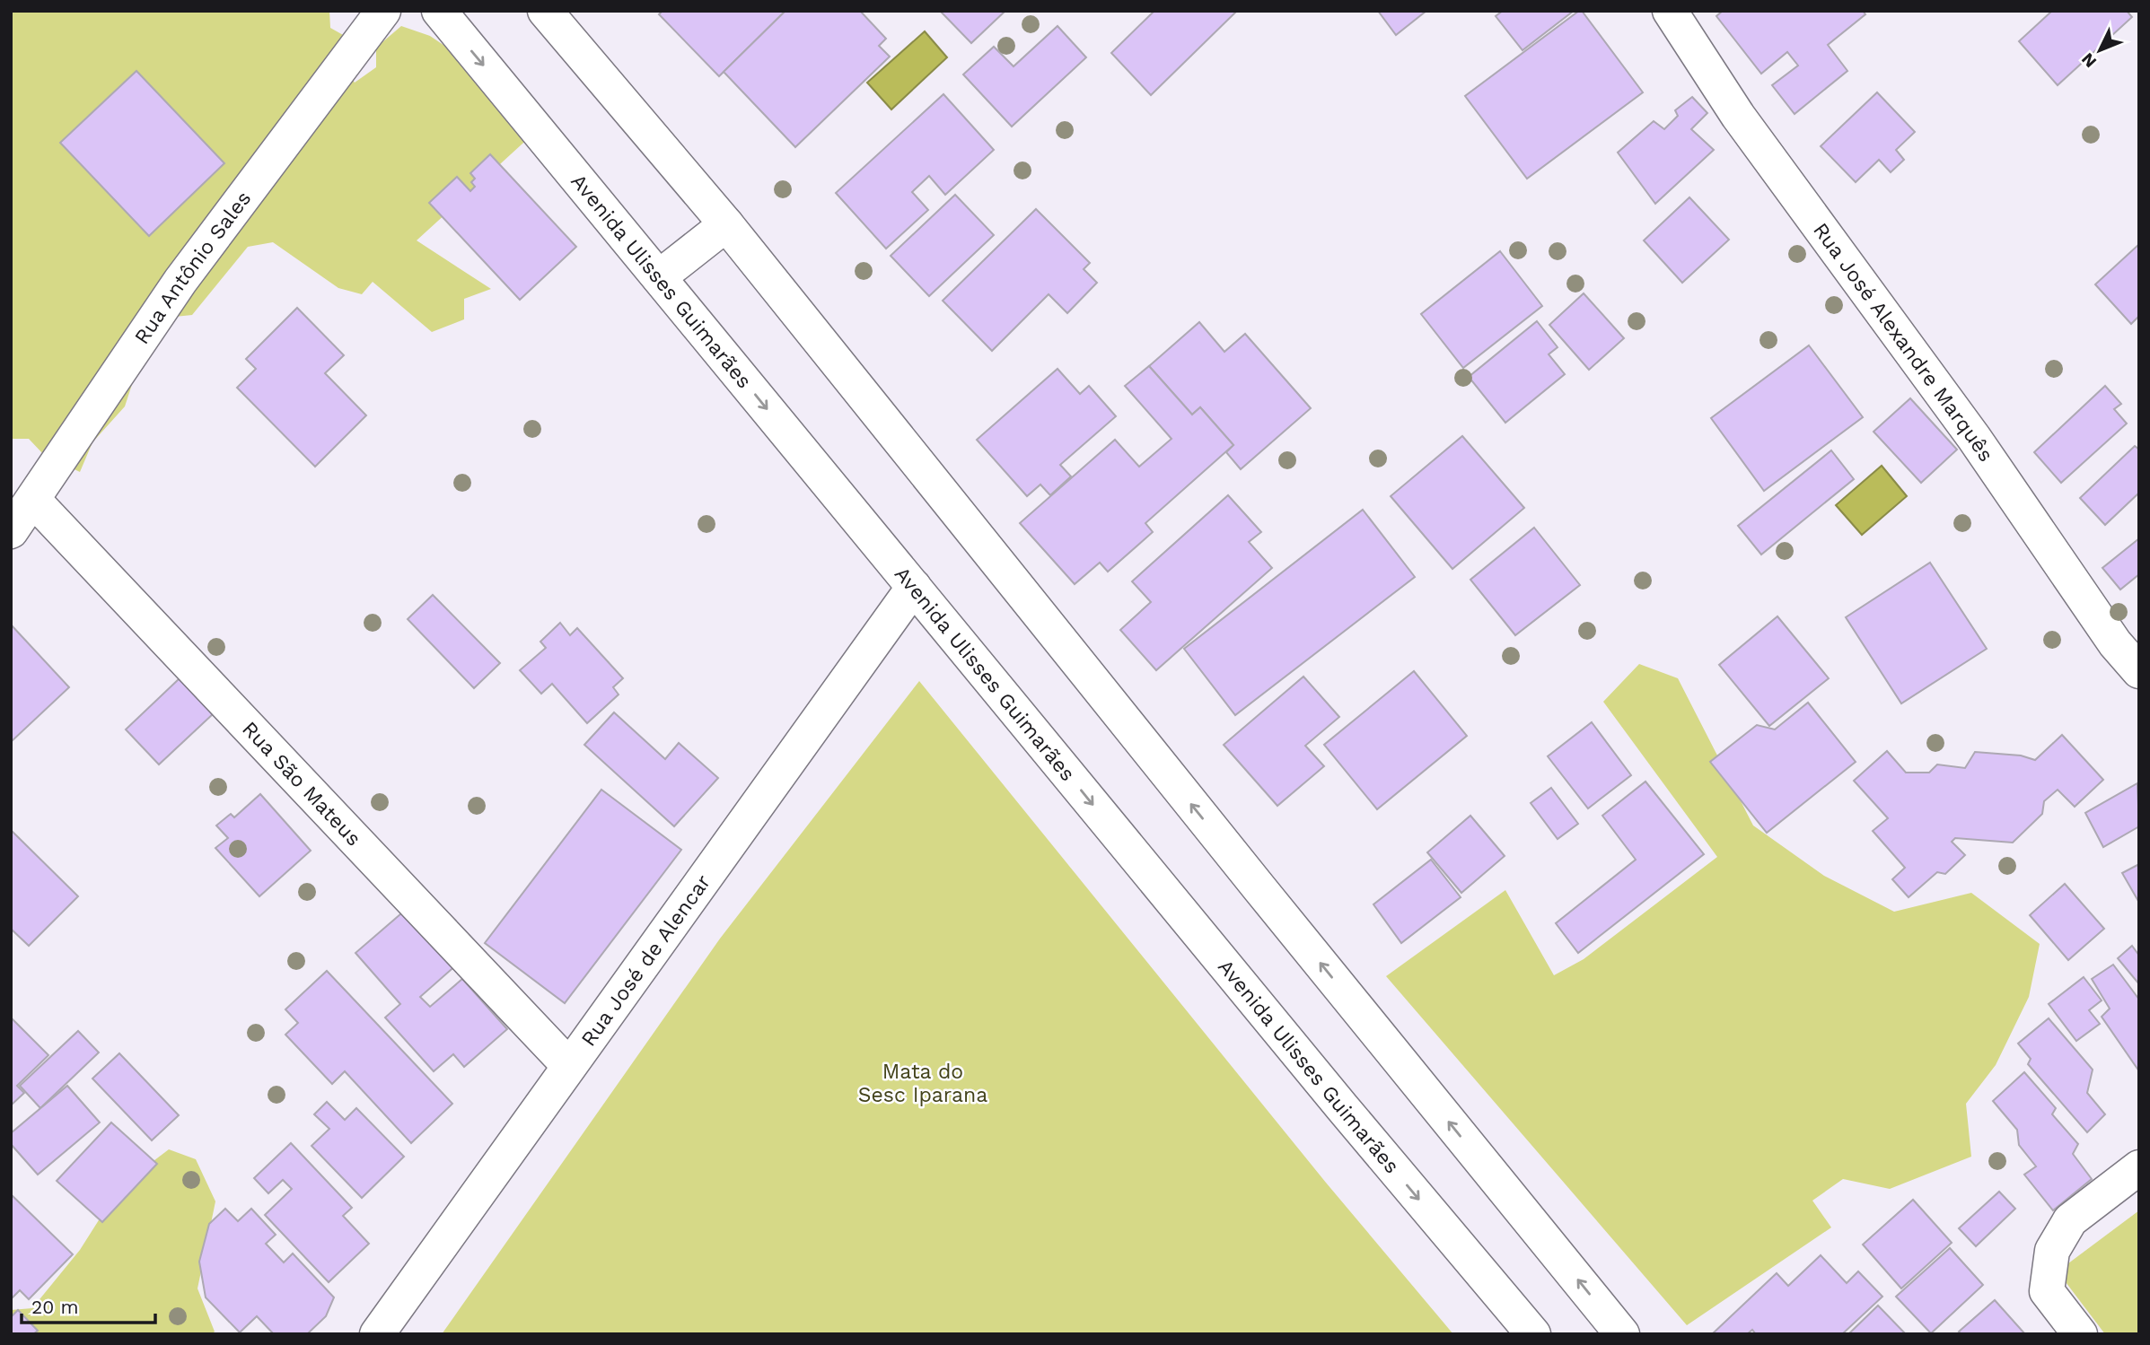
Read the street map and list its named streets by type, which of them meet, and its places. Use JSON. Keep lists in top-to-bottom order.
{
  "streets": {
    "main road": [
      "Rua Antônio Sales",
      "Avenida Ulisses Guimarães",
      "Rua José Alexandre Marquês",
      "Rua São Mateus",
      "Rua José de Alencar"
    ]
  },
  "crossings": [
    ["Rua Antônio Sales", "Rua São Mateus"],
    ["Avenida Ulisses Guimarães", "Rua José de Alencar"],
    ["Rua São Mateus", "Rua José de Alencar"]
  ],
  "parks": ["Mata do Sesc Iparana"],
  "scale_bar": "20 m",
  "north": "bottom left"
}
